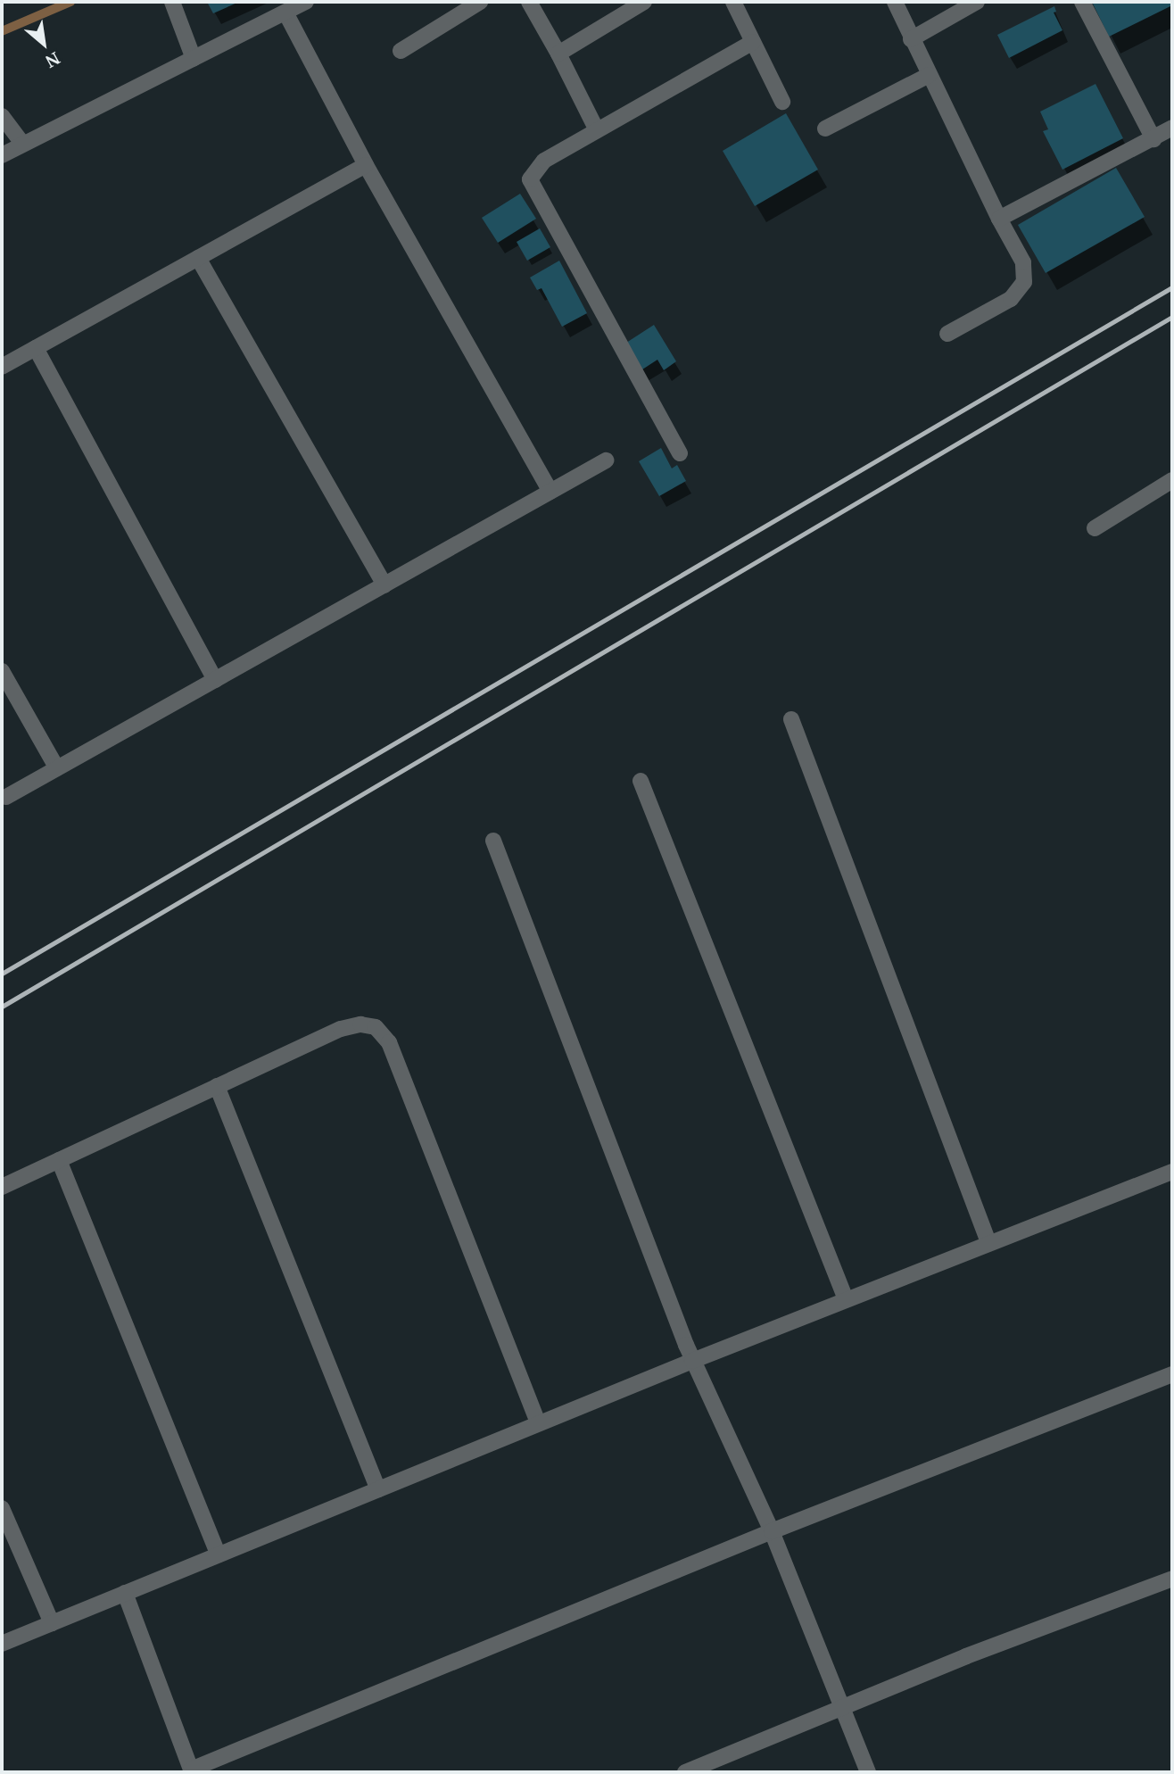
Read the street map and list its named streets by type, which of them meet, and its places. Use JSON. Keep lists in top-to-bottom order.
{
  "north": "bottom right"
}
